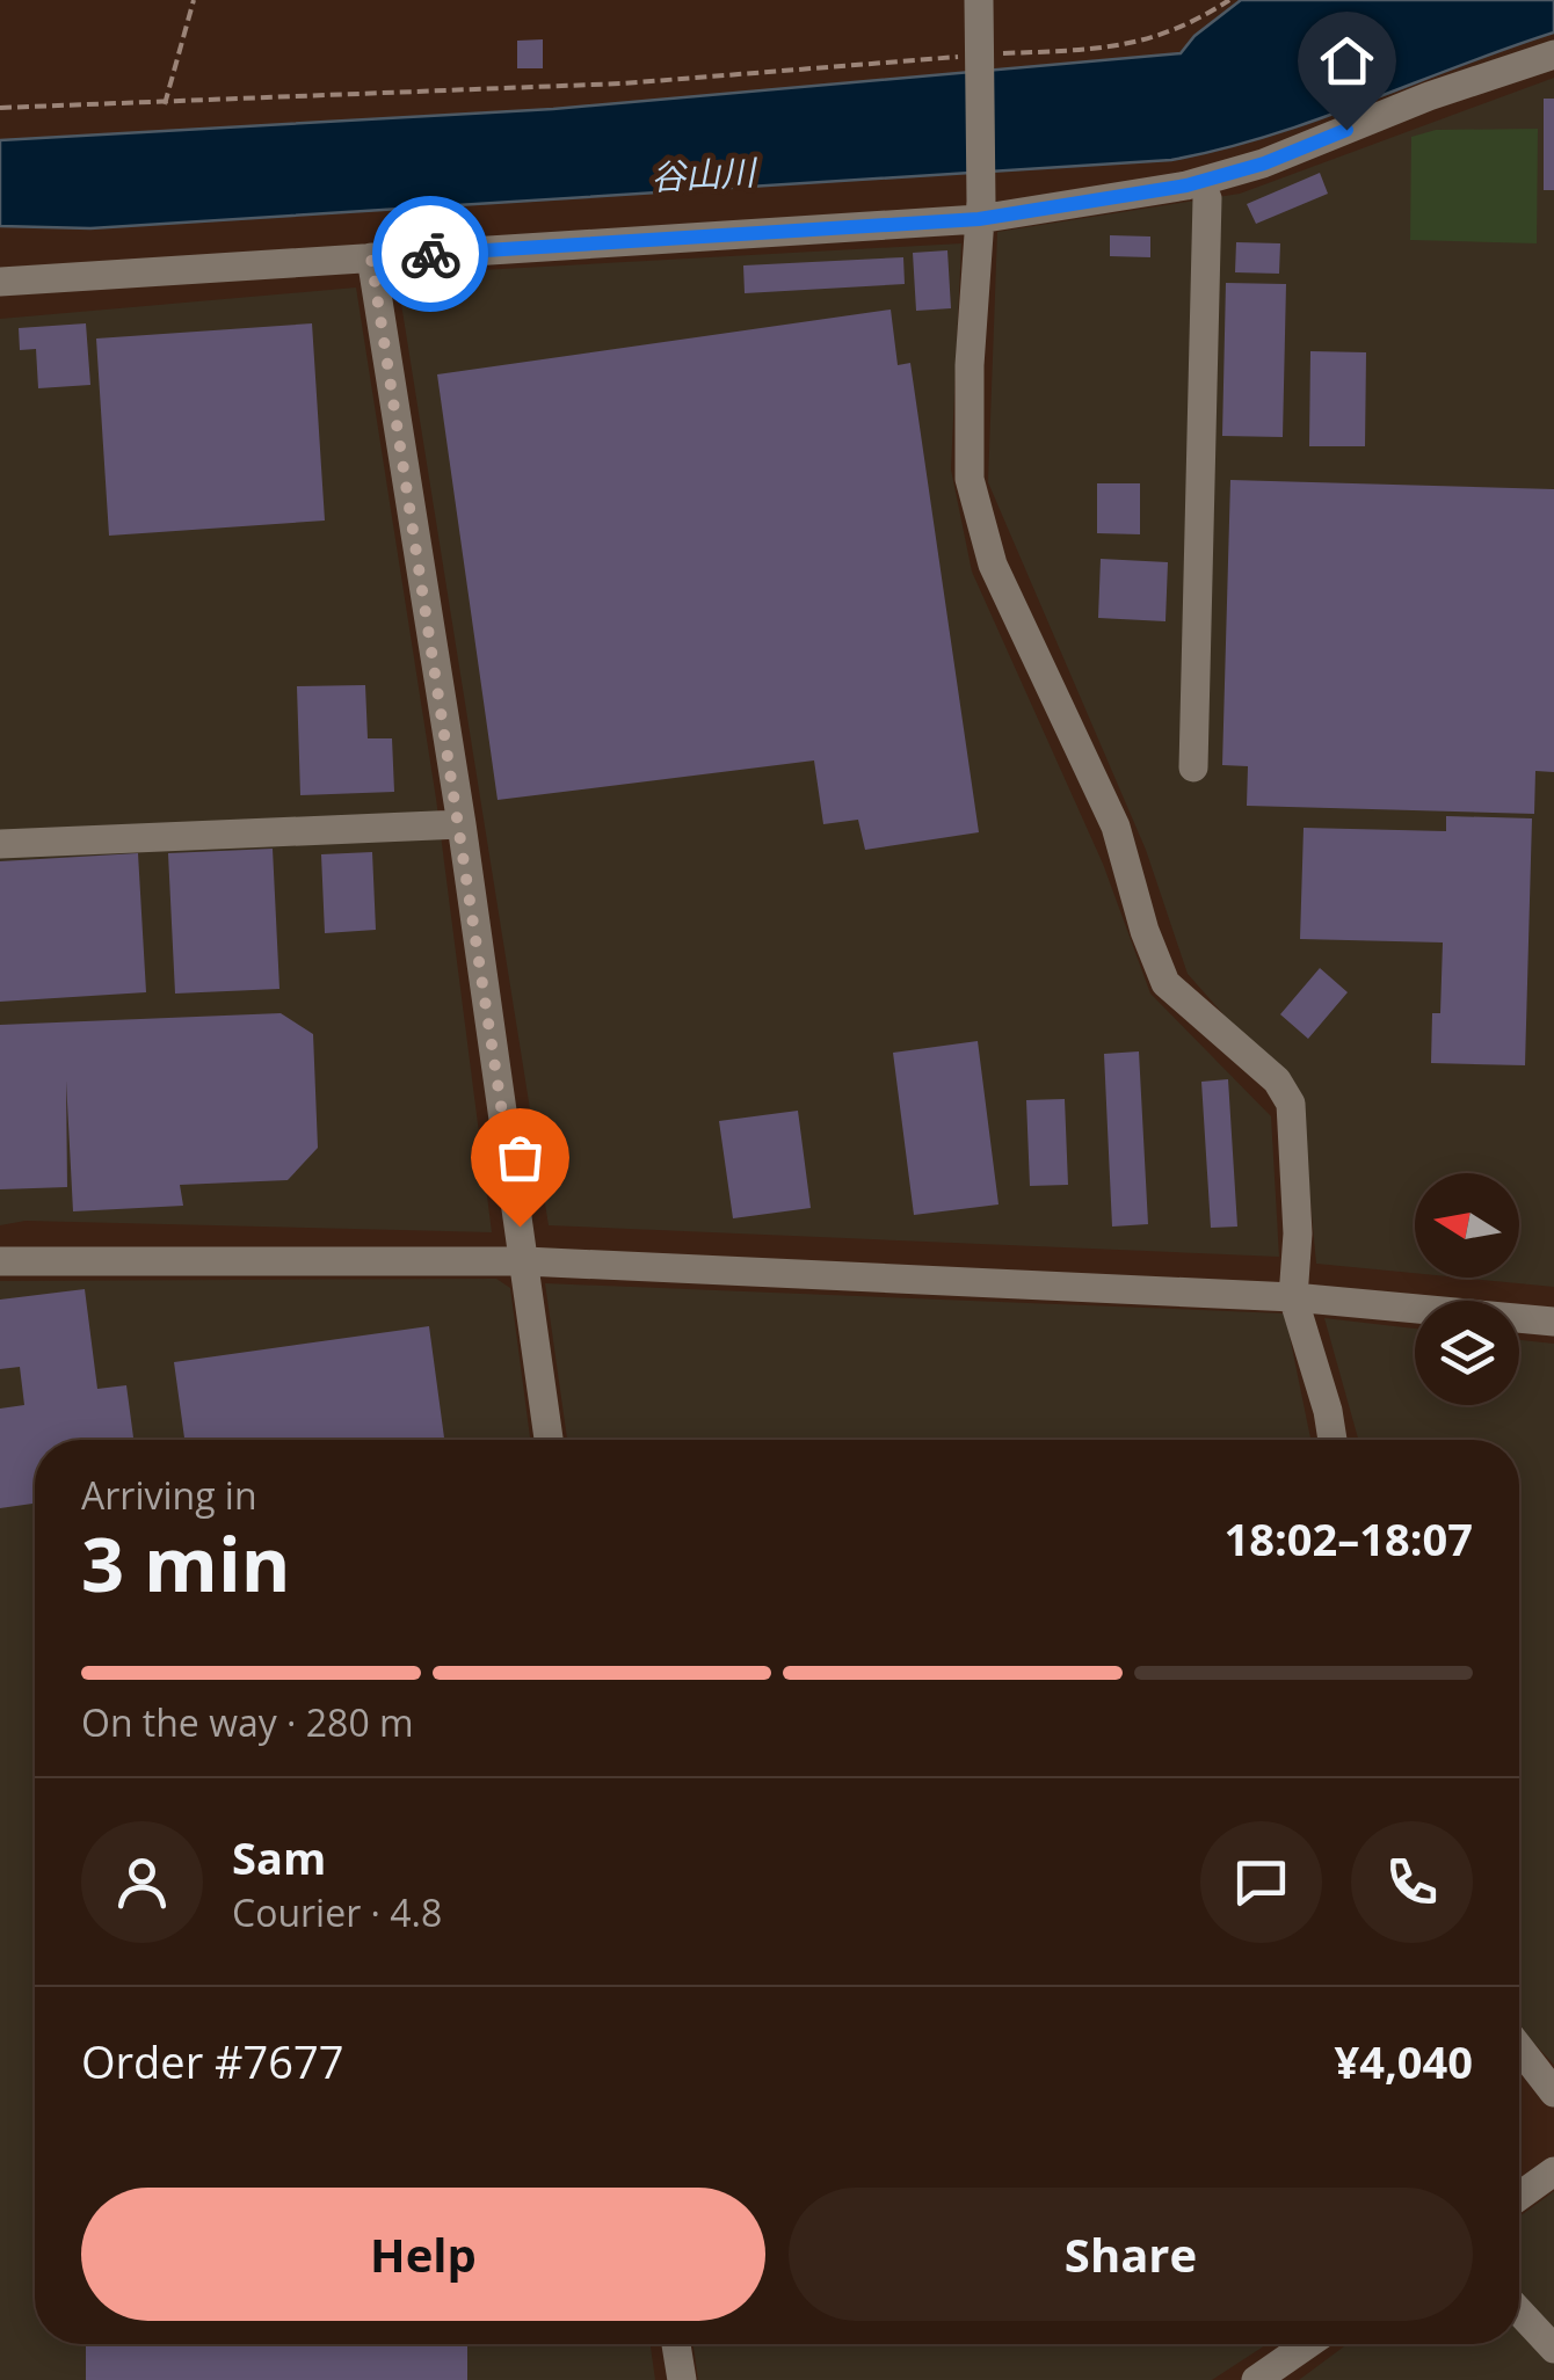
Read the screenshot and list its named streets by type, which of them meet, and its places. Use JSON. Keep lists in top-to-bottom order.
{
  "water": ["谷山川"],
  "north": "left",
  "page": {
    "heading": ["3 min", "Arriving in", "18:02–18:07"],
    "panel": [
      "Sam",
      "Courier · 4.8",
      "Order #7677",
      "¥4,040"
    ],
    "bar": "On the way · 280 m",
    "buttons": ["Help", "Share"]
  }
}
